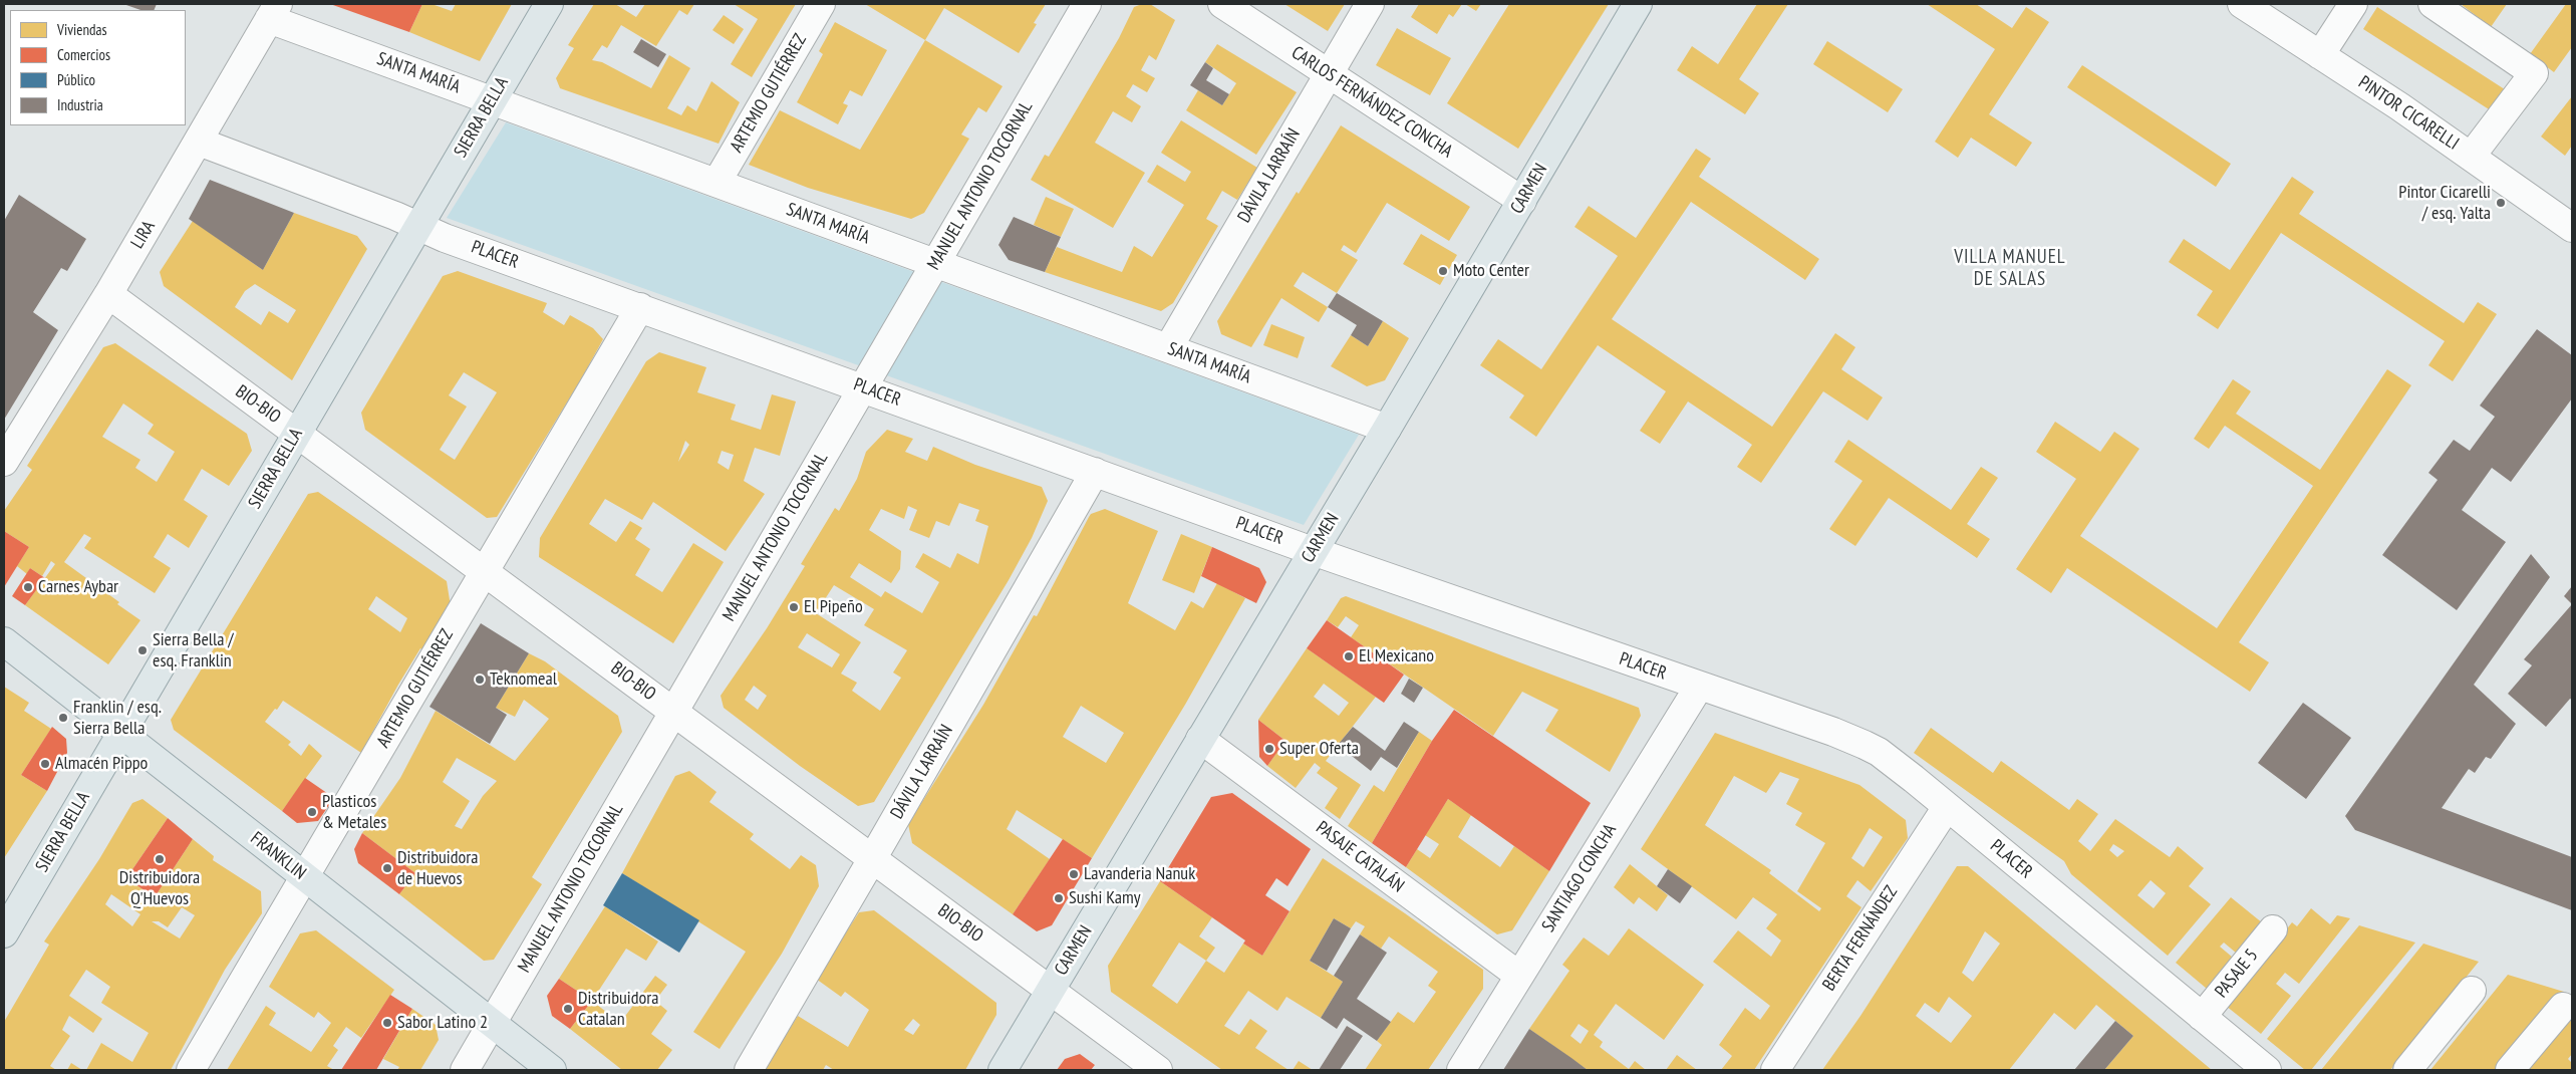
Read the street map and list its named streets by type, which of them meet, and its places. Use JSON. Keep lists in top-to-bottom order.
{
  "streets": {
    "main road": ["SIERRA BELLA", "CARMEN", "FRANKLIN"],
    "street": [
      "SANTA MARÍA",
      "ARTEMIO GUTIÉRREZ",
      "CARLOS FERNÁNDEZ CONCHA",
      "PINTOR CICARELLI",
      "DÁVILA LARRAÍN",
      "MANUEL ANTONIO TOCORNAL",
      "LIRA",
      "PLACER",
      "BIO-BIO",
      "PASAJE CATALÁN",
      "SANTIAGO CONCHA",
      "BERTA FERNÁNDEZ",
      "PASAJE 5"
    ]
  },
  "crossings": [
    ["SANTA MARÍA", "ARTEMIO GUTIÉRREZ"],
    ["SANTA MARÍA", "SIERRA BELLA"],
    ["SANTA MARÍA", "DÁVILA LARRAÍN"],
    ["SANTA MARÍA", "MANUEL ANTONIO TOCORNAL"],
    ["SANTA MARÍA", "CARMEN"],
    ["SANTA MARÍA", "LIRA"],
    ["ARTEMIO GUTIÉRREZ", "PLACER"],
    ["ARTEMIO GUTIÉRREZ", "BIO-BIO"],
    ["ARTEMIO GUTIÉRREZ", "FRANKLIN"],
    ["CARLOS FERNÁNDEZ CONCHA", "DÁVILA LARRAÍN"],
    ["CARLOS FERNÁNDEZ CONCHA", "CARMEN"],
    ["SIERRA BELLA", "PLACER"],
    ["SIERRA BELLA", "BIO-BIO"],
    ["SIERRA BELLA", "FRANKLIN"],
    ["DÁVILA LARRAÍN", "PLACER"],
    ["DÁVILA LARRAÍN", "BIO-BIO"],
    ["MANUEL ANTONIO TOCORNAL", "PLACER"],
    ["MANUEL ANTONIO TOCORNAL", "BIO-BIO"],
    ["MANUEL ANTONIO TOCORNAL", "FRANKLIN"],
    ["CARMEN", "PLACER"],
    ["CARMEN", "BIO-BIO"],
    ["CARMEN", "PASAJE CATALÁN"],
    ["LIRA", "PLACER"],
    ["LIRA", "BIO-BIO"],
    ["PLACER", "SANTIAGO CONCHA"],
    ["PLACER", "BERTA FERNÁNDEZ"],
    ["PLACER", "PASAJE 5"],
    ["PASAJE CATALÁN", "SANTIAGO CONCHA"]
  ],
  "districts": ["VILLA MANUEL DE SALAS"],
  "places": [
    "Pintor Cicarelli / esq. Yalta",
    "Moto Center",
    "Carnes Aybar",
    "El Pipeño",
    "Sierra Bella / esq. Franklin",
    "El Mexicano",
    "Teknomeal",
    "Franklin / esq. Sierra Bella",
    "Super Oferta",
    "Almacén Pippo",
    "Plasticos & Metales",
    "Distribuidora Q'Huevos",
    "Distribuidora de Huevos",
    "Lavanderia Nanuk",
    "Sushi Kamy",
    "Distribuidora Catalan",
    "Sabor Latino 2"
  ],
  "legend": [
    "Viviendas",
    "Comercios",
    "Público",
    "Industria"
  ]
}
